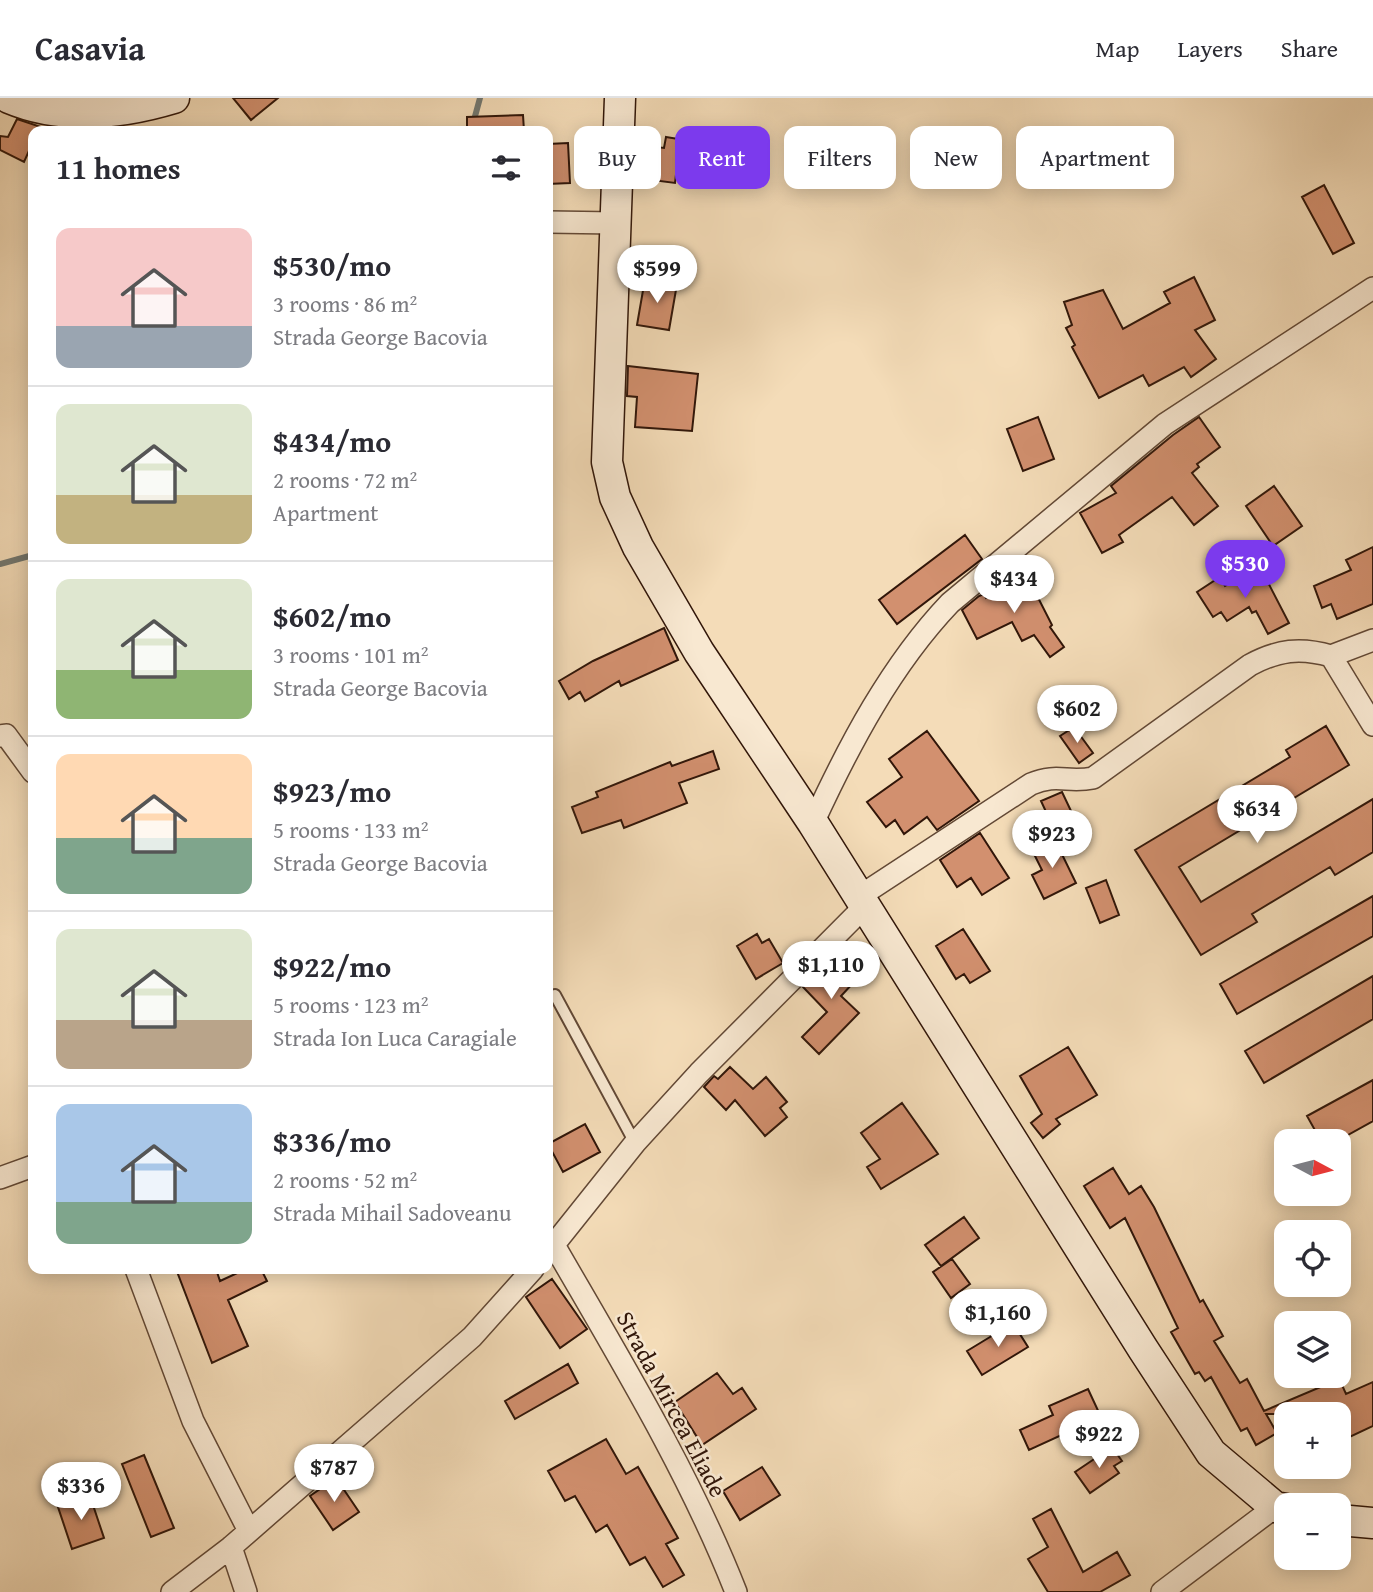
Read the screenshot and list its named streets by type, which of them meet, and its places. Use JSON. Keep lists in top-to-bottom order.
{
  "streets": {
    "street": ["Strada Mircea Eliade"]
  },
  "north": "right",
  "page": {
    "header": "Casavia",
    "nav": ["Map", "Layers", "Share"],
    "chip": [
      "Buy",
      "Rent",
      "Filters",
      "New",
      "Apartment"
    ],
    "heading": "11 homes",
    "list": [
      {
        "name": "$530/mo",
        "note": "3 rooms · 86 m² · Strada George Bacovia"
      },
      {
        "name": "$434/mo",
        "note": "2 rooms · 72 m² · Apartment"
      },
      {
        "name": "$602/mo",
        "note": "3 rooms · 101 m² · Strada George Bacovia"
      },
      {
        "name": "$923/mo",
        "note": "5 rooms · 133 m² · Strada George Bacovia"
      },
      {
        "name": "$922/mo",
        "note": "5 rooms · 123 m² · Strada Ion Luca Caragiale"
      },
      {
        "name": "$336/mo",
        "note": "2 rooms · 52 m² · Strada Mihail Sadoveanu"
      }
    ],
    "price": [
      "$599",
      "$530",
      "$434",
      "$602",
      "$634",
      "$923",
      "$1,110",
      "$1,160",
      "$922",
      "$787",
      "$336"
    ],
    "map_buttons": ["+", "−"]
  }
}
